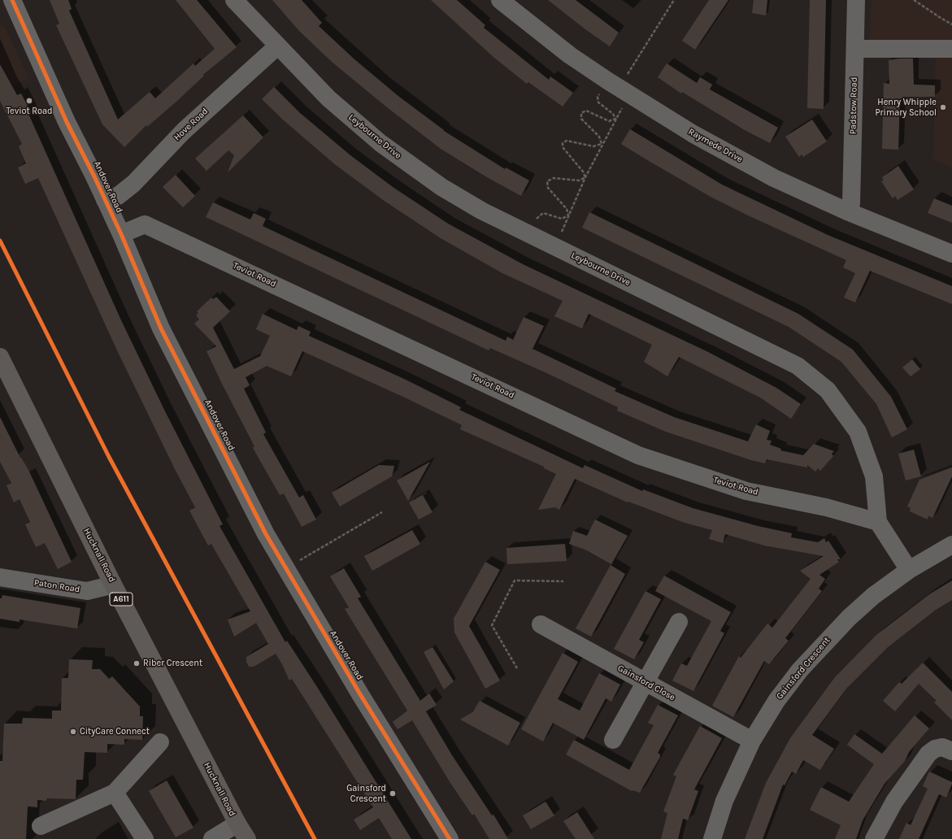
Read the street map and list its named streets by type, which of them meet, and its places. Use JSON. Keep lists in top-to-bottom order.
{
  "streets": {
    "main road": ["Hucknall Road", "A611"],
    "street": [
      "Padstow Road",
      "Hove Road",
      "Leybourne Drive",
      "Raymede Drive",
      "Andover Road",
      "Teviot Road",
      "Paton Road",
      "Gainsford Crescent",
      "Gainsford Close"
    ]
  },
  "crossings": [
    ["Padstow Road", "Raymede Drive"],
    ["Hove Road", "Leybourne Drive"],
    ["Hove Road", "Andover Road"],
    ["Leybourne Drive", "Teviot Road"],
    ["Leybourne Drive", "Gainsford Crescent"],
    ["Andover Road", "Teviot Road"],
    ["Hucknall Road", "Paton Road"],
    ["Gainsford Crescent", "Gainsford Close"]
  ],
  "places": [
    "Teviot Road",
    "Henry Whipple Primary School",
    "Riber Crescent",
    "CityCare Connect",
    "Gainsford Crescent"
  ]
}
